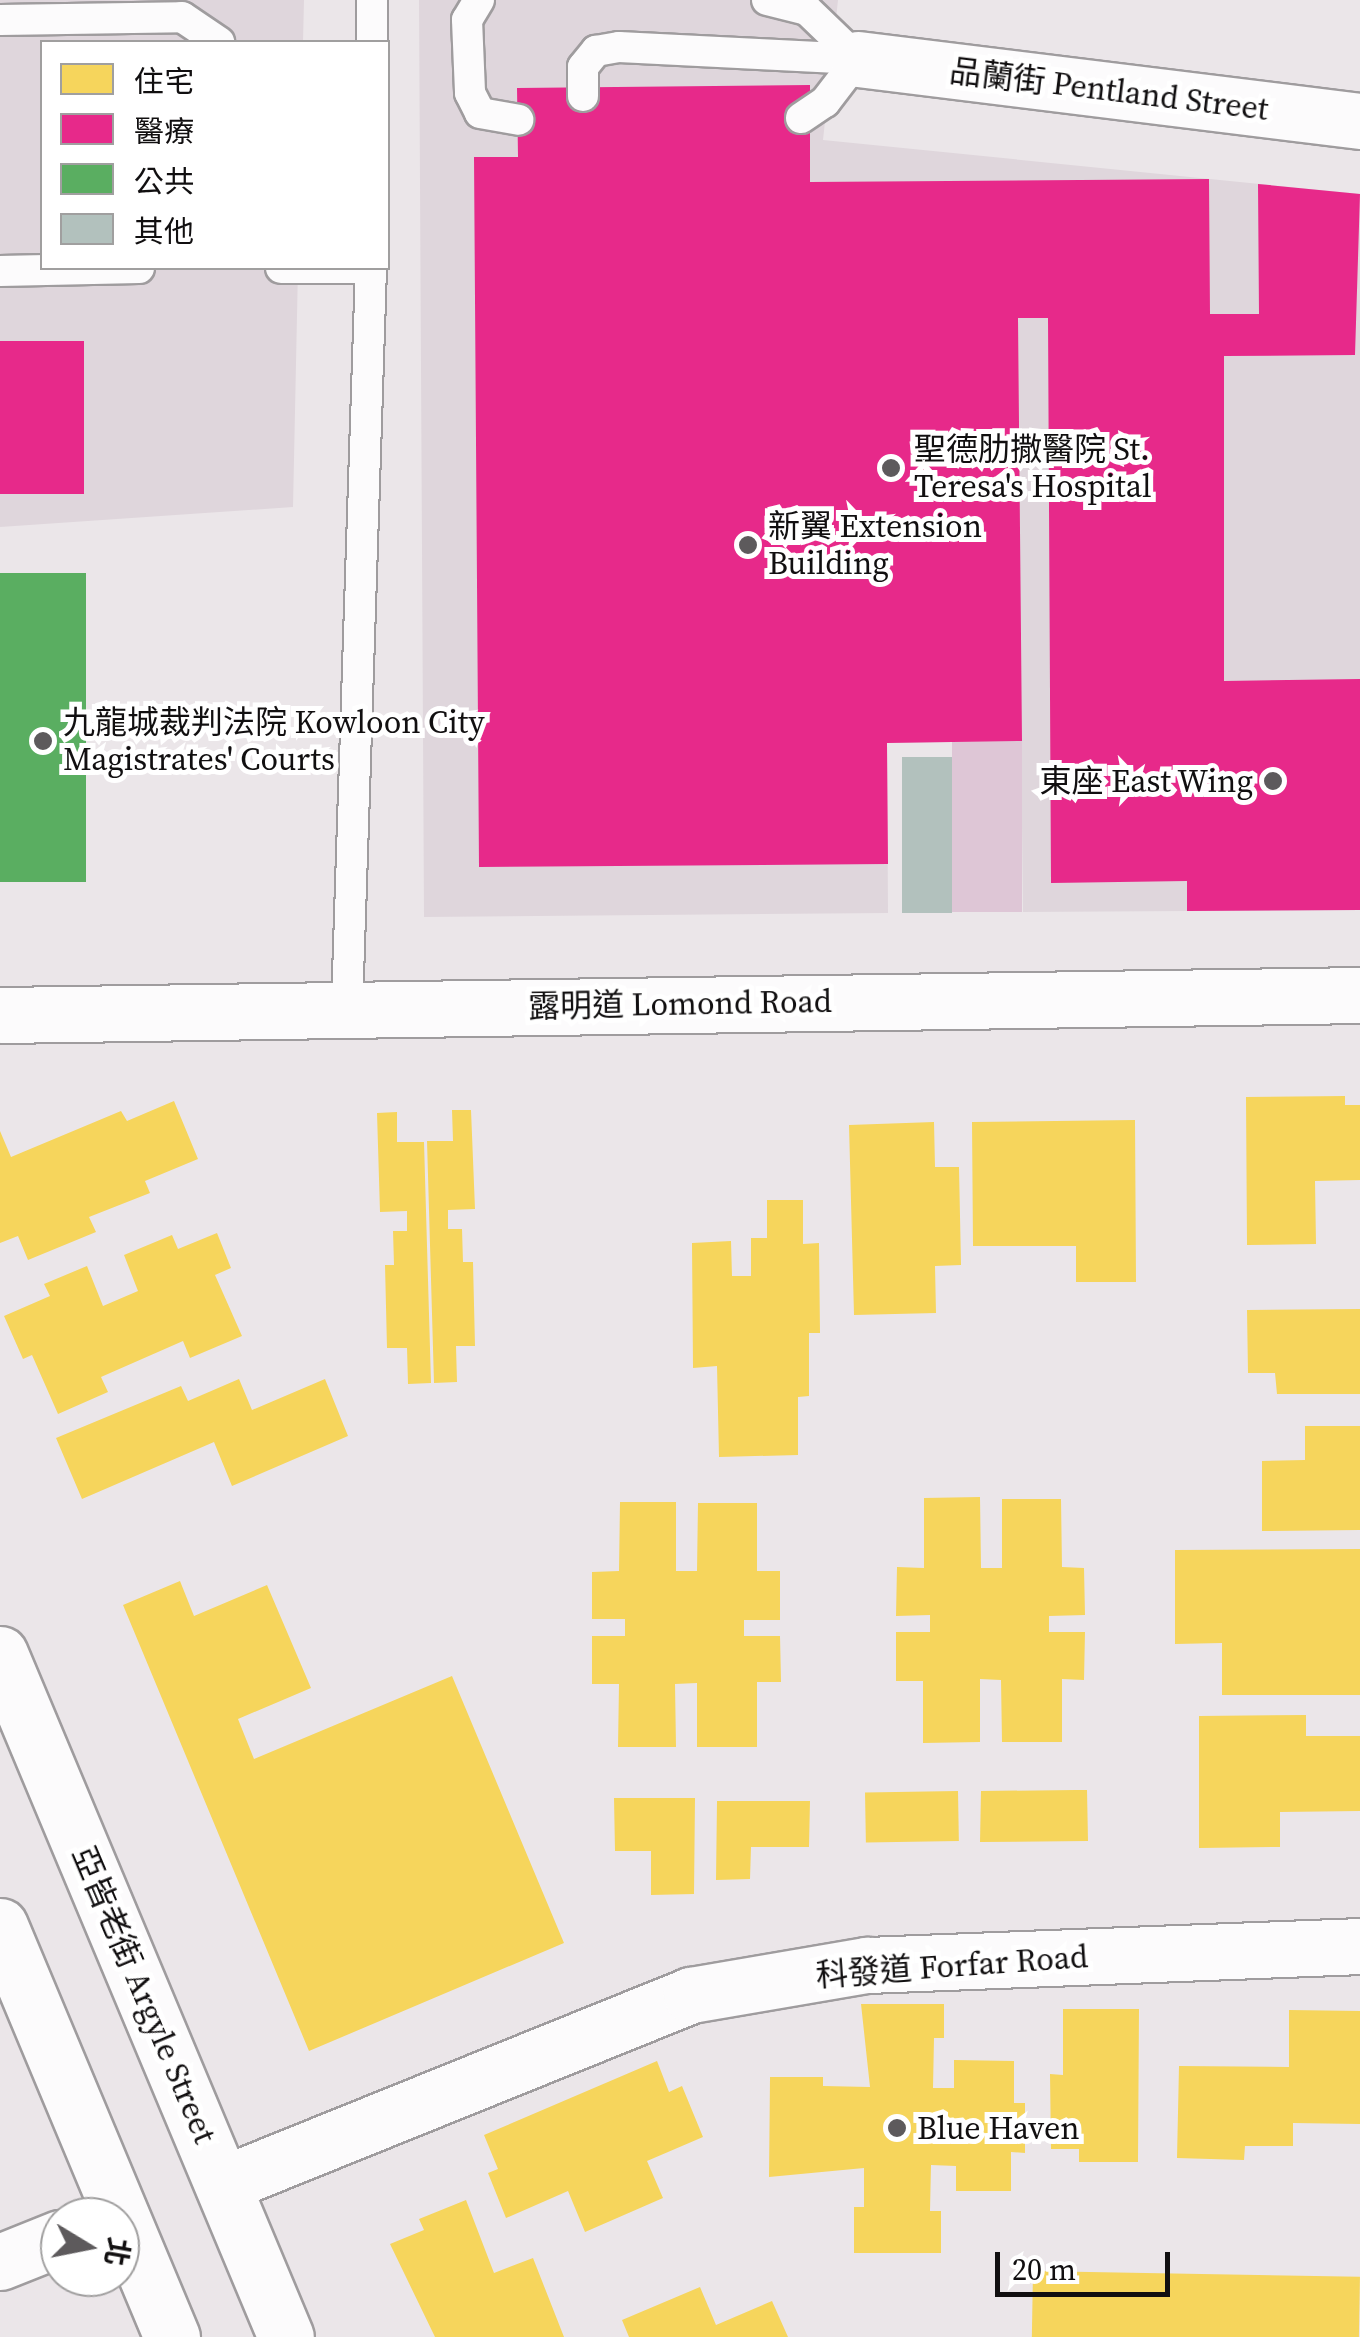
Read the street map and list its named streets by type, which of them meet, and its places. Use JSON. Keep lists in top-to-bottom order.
{
  "streets": {
    "street": [
      "品蘭街 Pentland Street",
      "露明道 Lomond Road",
      "科發道 Forfar Road",
      "亞皆老街 Argyle Street"
    ]
  },
  "crossings": [
    ["科發道 Forfar Road", "亞皆老街 Argyle Street"]
  ],
  "places": [
    "聖德肋撒醫院 St. Teresa's Hospital",
    "新翼 Extension Building",
    "九龍城裁判法院 Kowloon City Magistrates' Courts",
    "東座 East Wing",
    "Blue Haven"
  ],
  "legend": [
    "住宅",
    "醫療",
    "公共",
    "其他"
  ],
  "scale_bar": "20 m",
  "north": "right"
}
